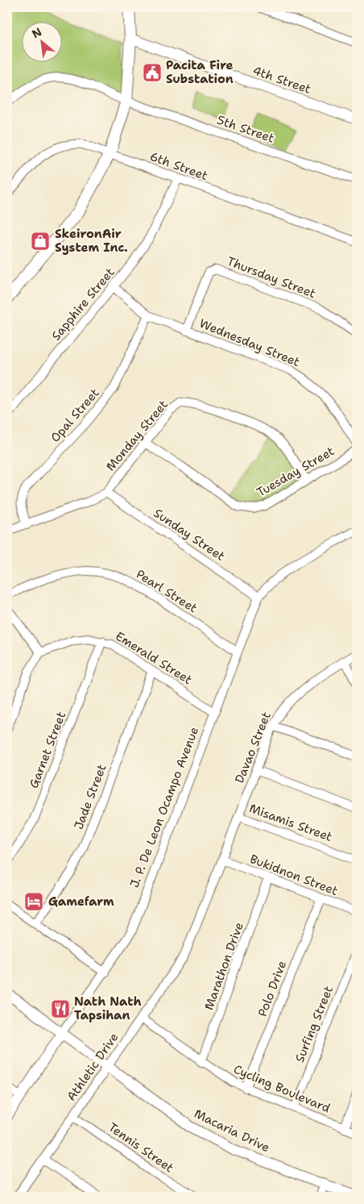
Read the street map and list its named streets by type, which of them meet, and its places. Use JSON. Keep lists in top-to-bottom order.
{
  "streets": {
    "street": [
      "4th Street",
      "5th Street",
      "6th Street",
      "Thursday Street",
      "Sapphire Street",
      "Wednesday Street",
      "Opal Street",
      "Monday Street",
      "Tuesday Street",
      "Sunday Street",
      "Pearl Street",
      "Emerald Street",
      "Davao Street",
      "Garnet Street",
      "Jade Street",
      "J. P. De Leon Ocampo Avenue",
      "Misamis Street",
      "Bukidnon Street",
      "Marathon Drive",
      "Polo Drive",
      "Surfing Street",
      "Athletic Drive",
      "Cycling Boulevard",
      "Macaria Drive",
      "Tennis Street"
    ]
  },
  "crossings": [
    ["6th Street", "Sapphire Street"],
    ["Thursday Street", "Wednesday Street"],
    ["Sapphire Street", "Wednesday Street"],
    ["Wednesday Street", "Opal Street"],
    ["Monday Street", "Tuesday Street"],
    ["Monday Street", "Sunday Street"],
    ["Sunday Street", "J. P. De Leon Ocampo Avenue"],
    ["Pearl Street", "J. P. De Leon Ocampo Avenue"],
    ["Emerald Street", "Garnet Street"],
    ["Emerald Street", "Jade Street"],
    ["Emerald Street", "J. P. De Leon Ocampo Avenue"],
    ["Davao Street", "Misamis Street"],
    ["Davao Street", "Bukidnon Street"],
    ["Davao Street", "Athletic Drive"],
    ["J. P. De Leon Ocampo Avenue", "Macaria Drive"],
    ["Bukidnon Street", "Marathon Drive"],
    ["Bukidnon Street", "Polo Drive"],
    ["Bukidnon Street", "Athletic Drive"],
    ["Marathon Drive", "Cycling Boulevard"],
    ["Polo Drive", "Cycling Boulevard"],
    ["Surfing Street", "Cycling Boulevard"],
    ["Athletic Drive", "Cycling Boulevard"],
    ["Athletic Drive", "Macaria Drive"],
    ["Athletic Drive", "Tennis Street"]
  ],
  "places": {
    "public building": ["Pacita Fire Substation"],
    "shop": ["SkeironAir System Inc."],
    "hotel": ["Gamefarm"],
    "restaurant": ["Nath Nath Tapsihan"]
  },
  "north": "top left"
}
